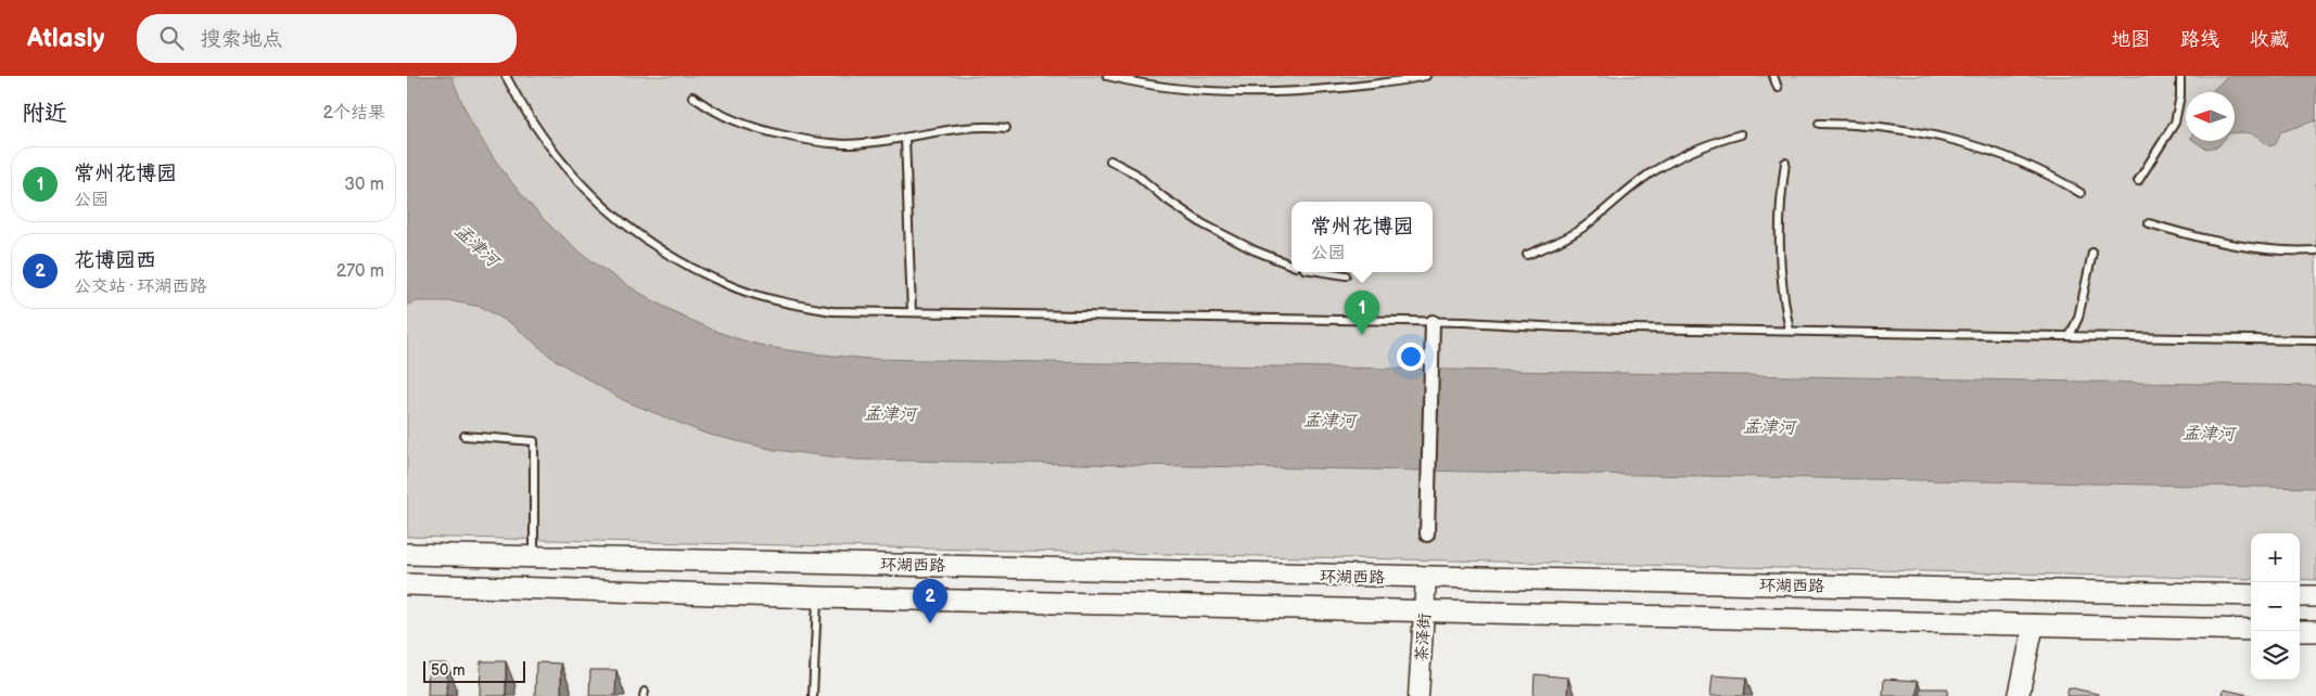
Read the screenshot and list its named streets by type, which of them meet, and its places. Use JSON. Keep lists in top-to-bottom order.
{
  "streets": {
    "main road": ["环湖西路"],
    "street": ["茶泽街"]
  },
  "crossings": [
    ["环湖西路", "茶泽街"]
  ],
  "water": ["孟津河"],
  "scale_bar": "50 m",
  "north": "left",
  "page": {
    "header": "Atlasly",
    "search": "搜索地点",
    "nav": ["地图", "路线", "收藏"],
    "heading": ["附近", "2个结果"],
    "list": [
      {
        "mark": "1",
        "name": "常州花博园",
        "note": "公园",
        "value": "30 m"
      },
      {
        "mark": "2",
        "name": "花博园西",
        "note": "公交站 · 环湖西路",
        "value": "270 m"
      }
    ],
    "popup": ["常州花博园", "公园"],
    "pins": ["1", "2"],
    "map_buttons": ["+", "−"],
    "scale": "50 m"
  }
}
